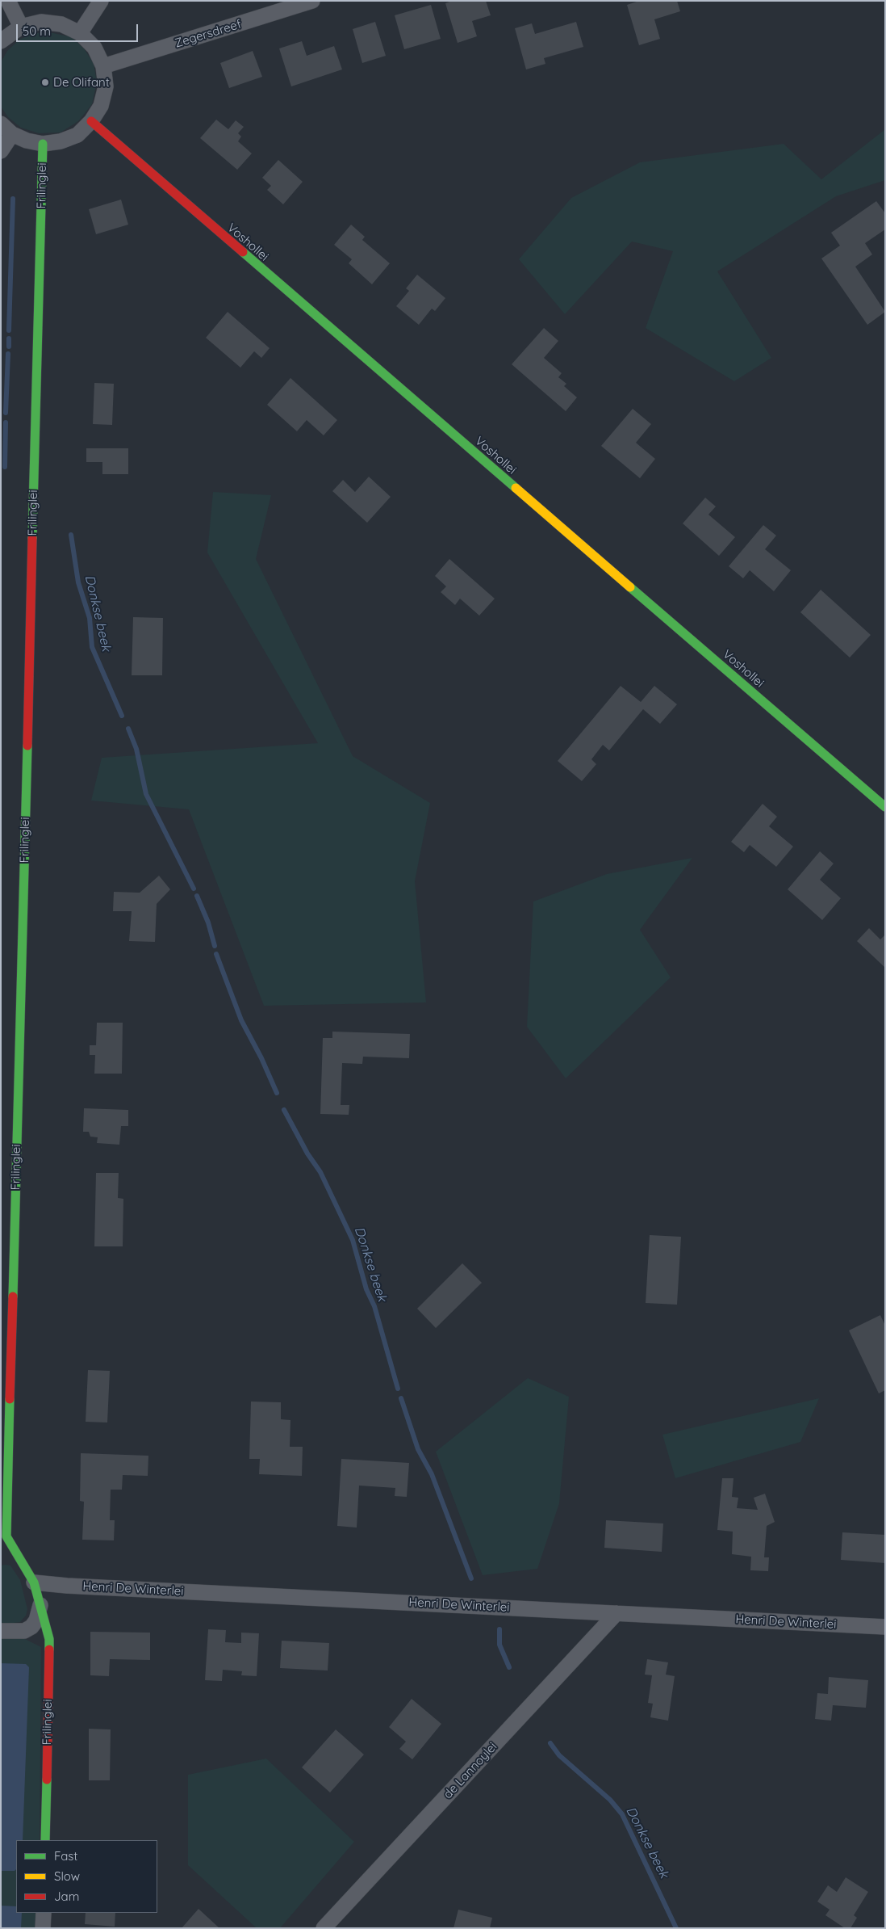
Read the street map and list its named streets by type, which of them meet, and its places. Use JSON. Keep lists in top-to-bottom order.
{
  "streets": {
    "street": [
      "Zegersdreef",
      "Frilinglei",
      "Voshollei",
      "Henri De Winterlei",
      "de Lannoylei"
    ]
  },
  "crossings": [
    ["Frilinglei", "Henri De Winterlei"],
    ["Henri De Winterlei", "de Lannoylei"]
  ],
  "water": ["Donkse beek"],
  "places": ["De Olifant"],
  "legend": ["Fast", "Slow", "Jam"],
  "scale_bar": "50 m"
}
